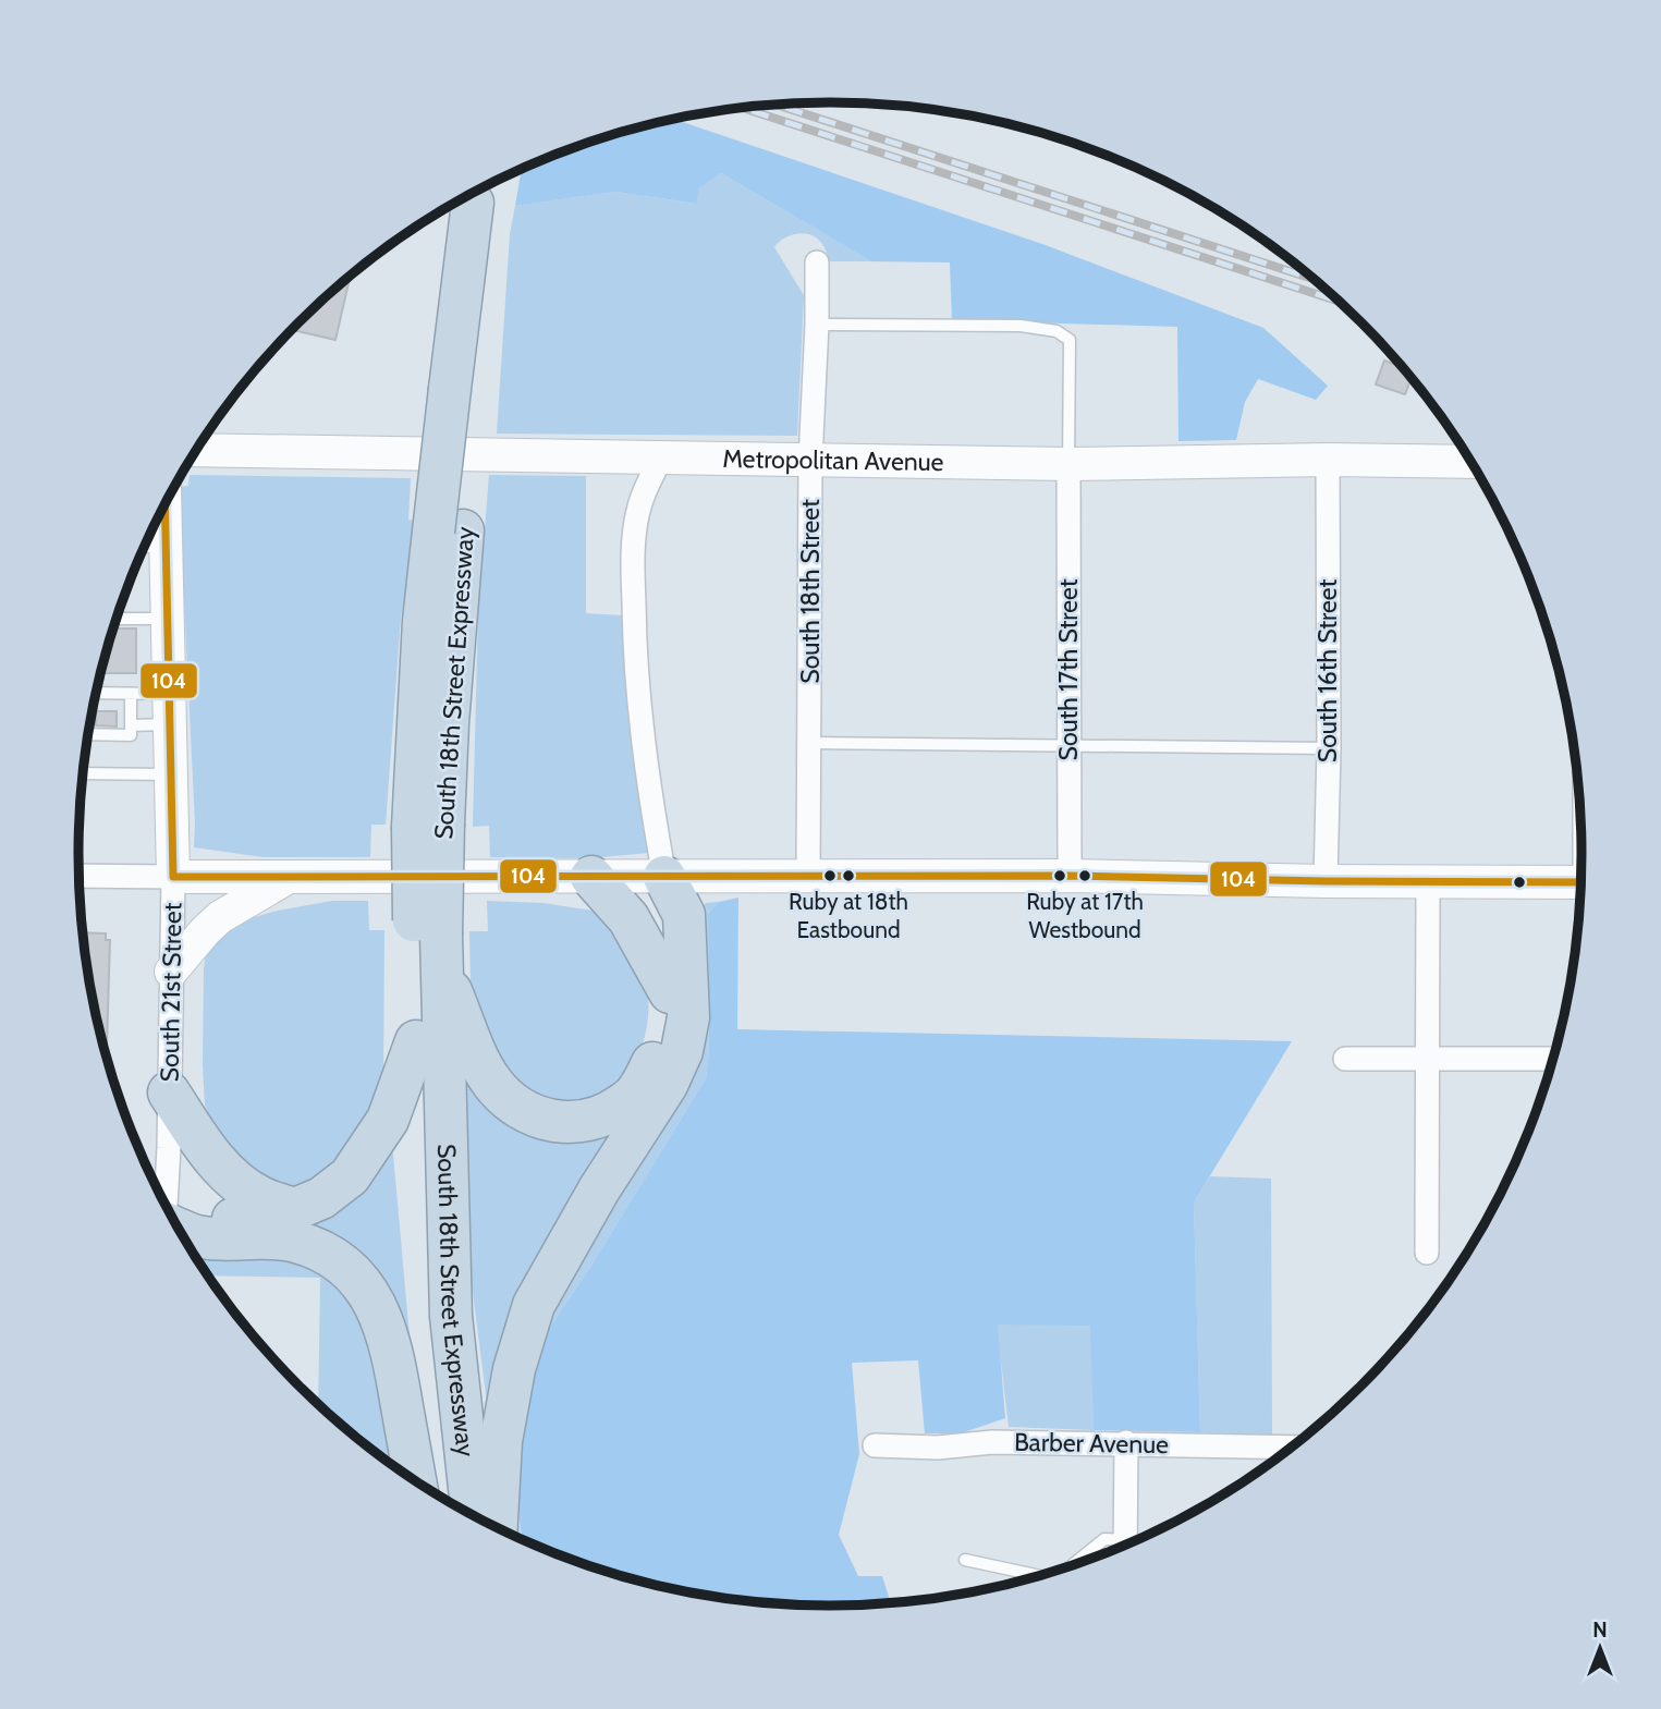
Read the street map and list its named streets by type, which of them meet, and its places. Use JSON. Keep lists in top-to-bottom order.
{
  "streets": {
    "highway": ["South 18th Street Expressway"],
    "street": [
      "Metropolitan Avenue",
      "South 18th Street",
      "South 17th Street",
      "South 16th Street",
      "South 21st Street",
      "Barber Avenue"
    ]
  },
  "crossings": [
    ["Metropolitan Avenue", "South 18th Street"],
    ["Metropolitan Avenue", "South 17th Street"],
    ["Metropolitan Avenue", "South 16th Street"]
  ],
  "places": ["Ruby at 18th Eastbound", "Ruby at 17th Westbound"],
  "lines": ["transit line 104"],
  "north": "top"
}
